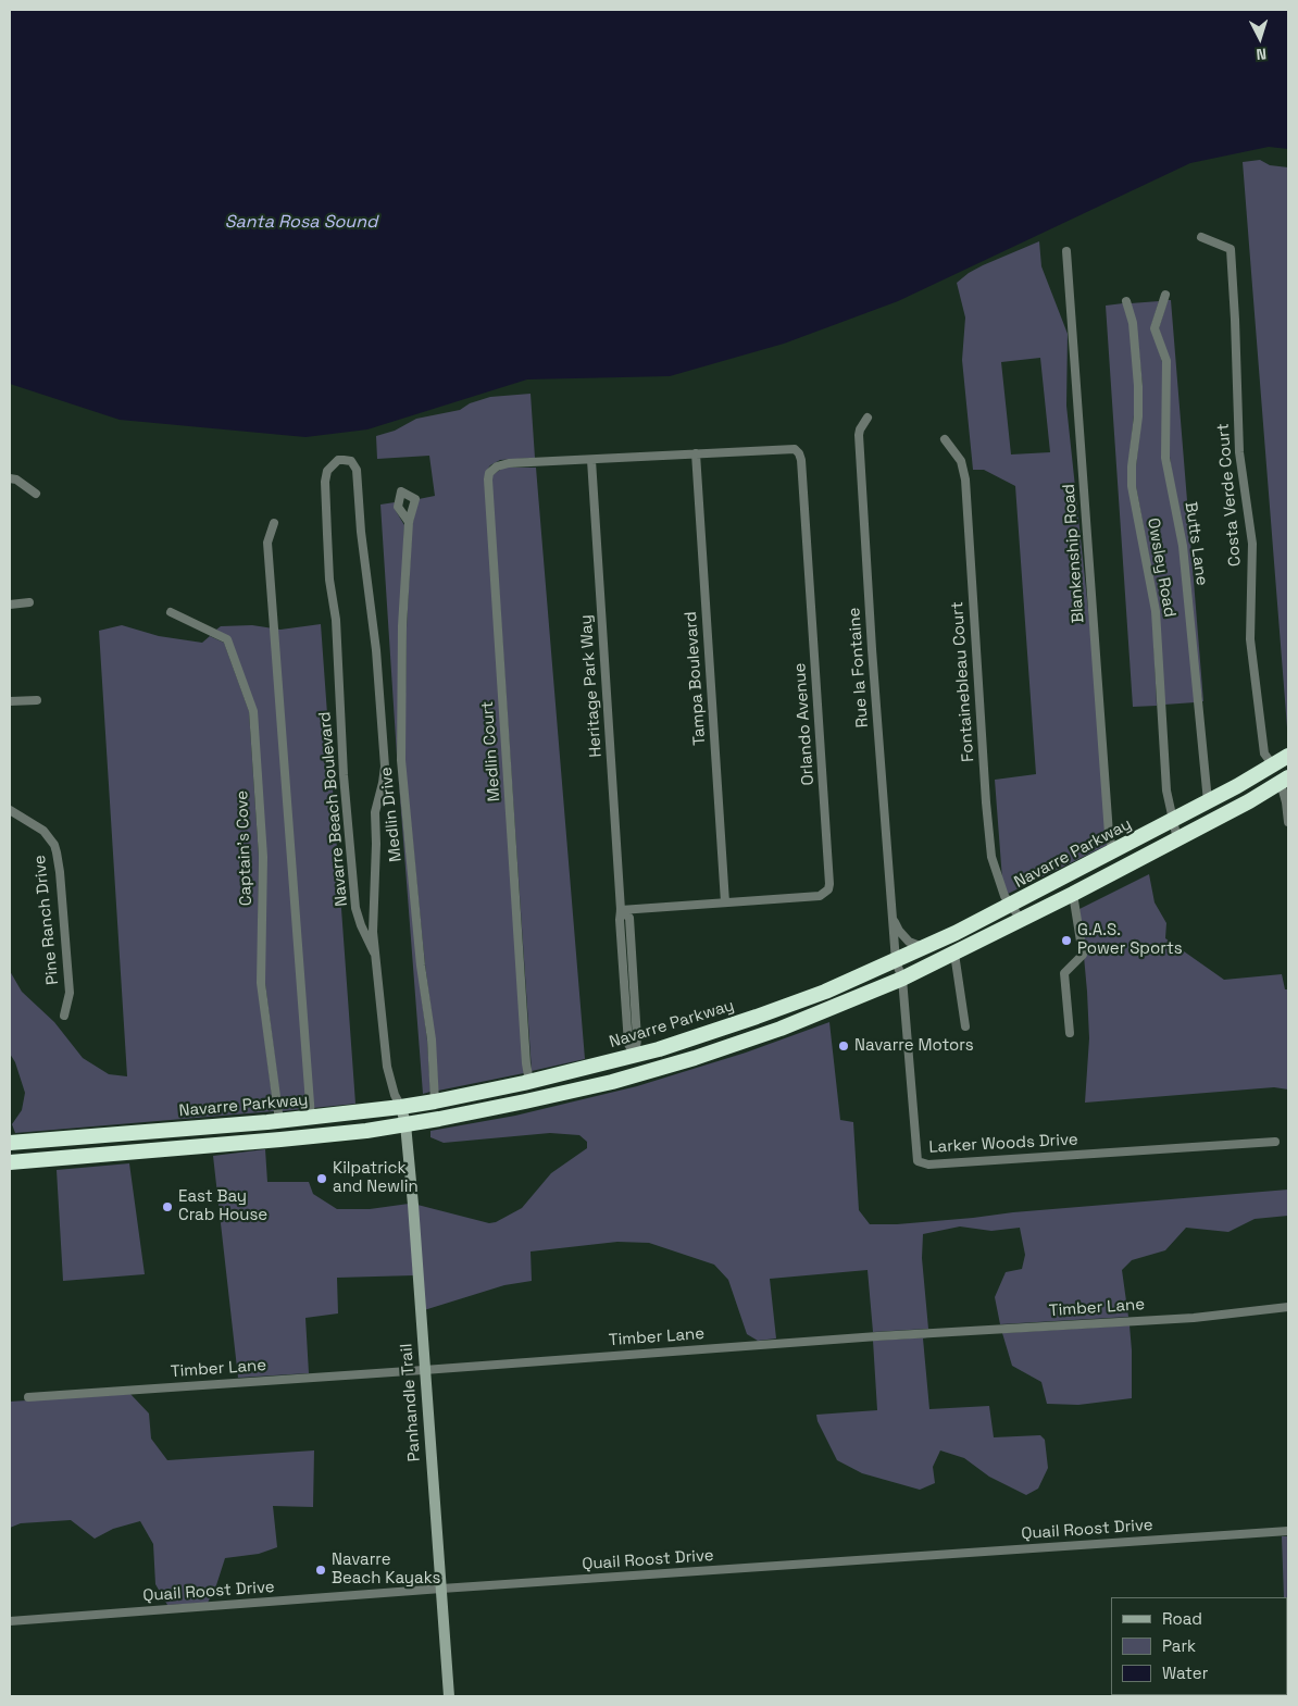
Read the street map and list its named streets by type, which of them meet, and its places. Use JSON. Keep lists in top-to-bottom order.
{
  "streets": {
    "highway": ["Navarre Parkway"],
    "street": [
      "Costa Verde Court",
      "Butts Lane",
      "Blankenship Road",
      "Owsley Road",
      "Rue la Fontaine",
      "Tampa Boulevard",
      "Fontainebleau Court",
      "Heritage Park Way",
      "Orlando Avenue",
      "Medlin Court",
      "Navarre Beach Boulevard",
      "Medlin Drive",
      "Captain's Cove",
      "Pine Ranch Drive",
      "Larker Woods Drive",
      "Timber Lane",
      "Panhandle Trail",
      "Quail Roost Drive"
    ]
  },
  "crossings": [
    ["Costa Verde Court", "Navarre Parkway"],
    ["Butts Lane", "Navarre Parkway"],
    ["Blankenship Road", "Navarre Parkway"],
    ["Owsley Road", "Navarre Parkway"],
    ["Rue la Fontaine", "Navarre Parkway"],
    ["Rue la Fontaine", "Larker Woods Drive"],
    ["Tampa Boulevard", "Orlando Avenue"],
    ["Fontainebleau Court", "Navarre Parkway"],
    ["Heritage Park Way", "Orlando Avenue"],
    ["Heritage Park Way", "Medlin Court"],
    ["Heritage Park Way", "Navarre Parkway"],
    ["Medlin Court", "Navarre Parkway"],
    ["Medlin Drive", "Navarre Parkway"],
    ["Captain's Cove", "Navarre Parkway"],
    ["Navarre Parkway", "Panhandle Trail"],
    ["Timber Lane", "Panhandle Trail"],
    ["Panhandle Trail", "Quail Roost Drive"]
  ],
  "water": ["Santa Rosa Sound"],
  "places": [
    "G.A.S. Power Sports",
    "Navarre Motors",
    "Kilpatrick and Newlin",
    "East Bay Crab House",
    "Navarre Beach Kayaks"
  ],
  "legend": ["Road", "Park", "Water"],
  "north": "bottom"
}
